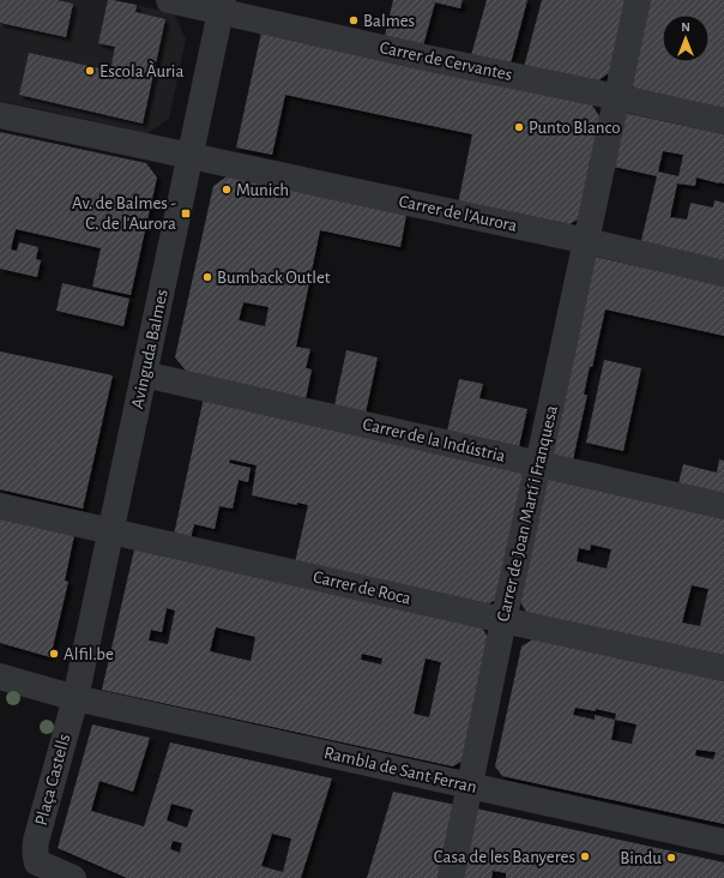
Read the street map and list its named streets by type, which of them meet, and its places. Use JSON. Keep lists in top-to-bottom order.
{
  "streets": {
    "street": [
      "Carrer de Cervantes",
      "Carrer de l'Aurora",
      "Avinguda Balmes",
      "Carrer de la Indústria",
      "Carrer de Joan Martí i Franquesa",
      "Carrer de Roca",
      "Rambla de Sant Ferran",
      "Plaça Castells"
    ]
  },
  "crossings": [
    ["Carrer de Cervantes", "Avinguda Balmes"],
    ["Carrer de Cervantes", "Carrer de Joan Martí i Franquesa"],
    ["Carrer de l'Aurora", "Avinguda Balmes"],
    ["Carrer de l'Aurora", "Carrer de Joan Martí i Franquesa"],
    ["Avinguda Balmes", "Carrer de la Indústria"],
    ["Avinguda Balmes", "Carrer de Roca"],
    ["Avinguda Balmes", "Rambla de Sant Ferran"],
    ["Avinguda Balmes", "Plaça Castells"],
    ["Carrer de la Indústria", "Carrer de Joan Martí i Franquesa"],
    ["Carrer de Joan Martí i Franquesa", "Carrer de Roca"],
    ["Carrer de Joan Martí i Franquesa", "Rambla de Sant Ferran"],
    ["Rambla de Sant Ferran", "Plaça Castells"]
  ],
  "places": {
    "other": [
      "Balmes",
      "Escola Àuria",
      "Punto Blanco",
      "Munich",
      "Bumback Outlet",
      "Alfil.be",
      "Casa de les Banyeres",
      "Bindu"
    ],
    "transit": ["Av. de Balmes - C. de l'Aurora"]
  },
  "north": "top"
}
